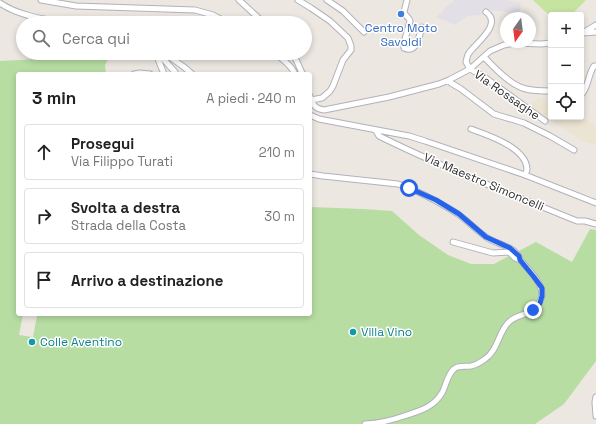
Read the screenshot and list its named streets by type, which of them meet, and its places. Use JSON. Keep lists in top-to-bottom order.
{
  "streets": {
    "street": ["Via Rossaghe", "Via Maestro Simoncelli"]
  },
  "places": ["Centro Moto Savoldi", "Villa Vino", "Colle Aventino"],
  "north": "bottom",
  "page": {
    "map_buttons": ["+", "−"],
    "search": "Cerca qui",
    "heading": ["3 min", "A piedi · 240 m"],
    "list": [
      ["Prosegui", "Via Filippo Turati", "210 m"],
      ["Svolta a destra", "Strada della Costa", "30 m"],
      "Arrivo a destinazione"
    ]
  }
}
